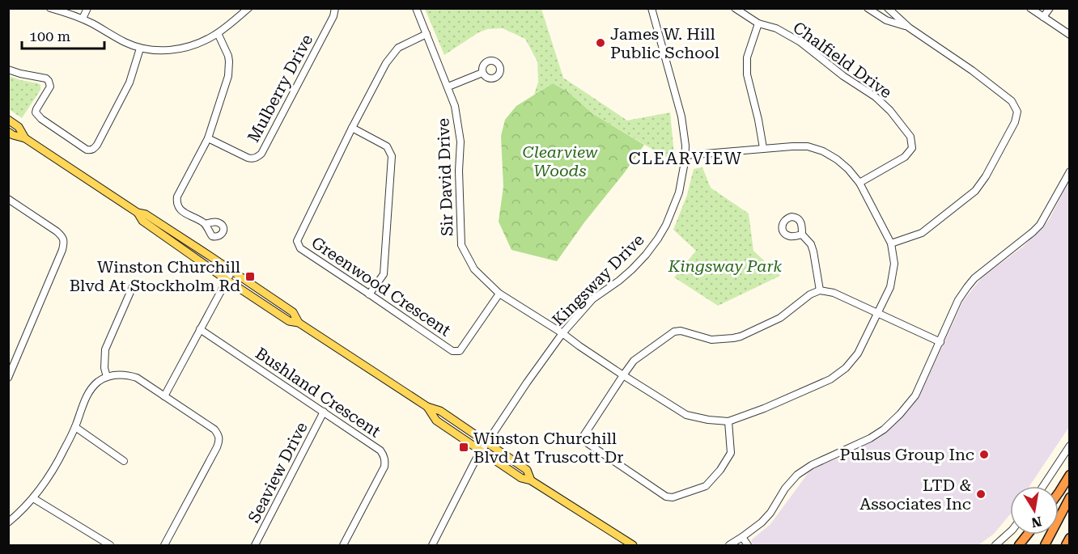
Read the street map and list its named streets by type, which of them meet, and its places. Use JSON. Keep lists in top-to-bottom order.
{
  "streets": {
    "street": [
      "Chalfield Drive",
      "Mulberry Drive",
      "Sir David Drive",
      "Kingsway Drive",
      "Greenwood Crescent",
      "Bushland Crescent",
      "Seaview Drive"
    ]
  },
  "crossings": [
    ["Sir David Drive", "Kingsway Drive"],
    ["Sir David Drive", "Greenwood Crescent"],
    ["Bushland Crescent", "Seaview Drive"]
  ],
  "districts": ["CLEARVIEW"],
  "parks": ["Clearview Woods", "Kingsway Park"],
  "places": {
    "other": ["James W. Hill Public School", "Pulsus Group Inc", "LTD & Associates Inc"],
    "transit": ["Winston Churchill Blvd At Stockholm Rd", "Winston Churchill Blvd At Truscott Dr"]
  },
  "scale_bar": "100 m",
  "north": "bottom"
}
